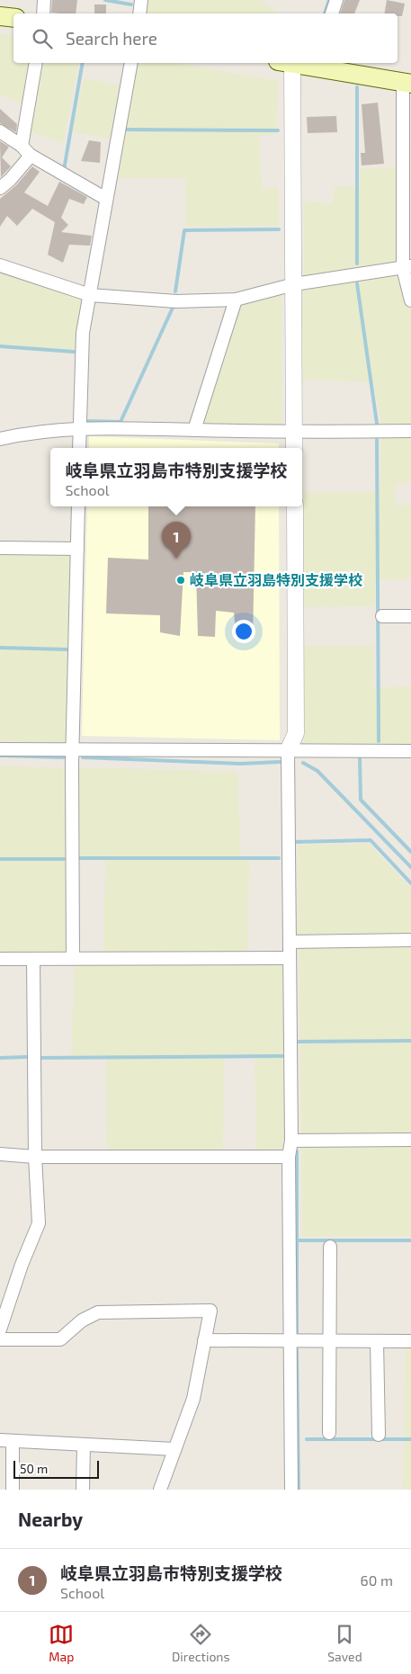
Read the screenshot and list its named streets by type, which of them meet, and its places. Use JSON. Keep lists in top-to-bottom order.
{
  "places": ["岐阜県立羽島特別支援学校"],
  "scale_bar": "50 m",
  "page": {
    "search": "Search here",
    "popup": ["岐阜県立羽島市特別支援学校", "School"],
    "pins": "1",
    "scale": "50 m",
    "heading": "Nearby",
    "list": [
      {
        "mark": "1",
        "name": "岐阜県立羽島市特別支援学校",
        "note": "School",
        "value": "60 m"
      }
    ],
    "nav": ["Map", "Directions", "Saved"]
  }
}
